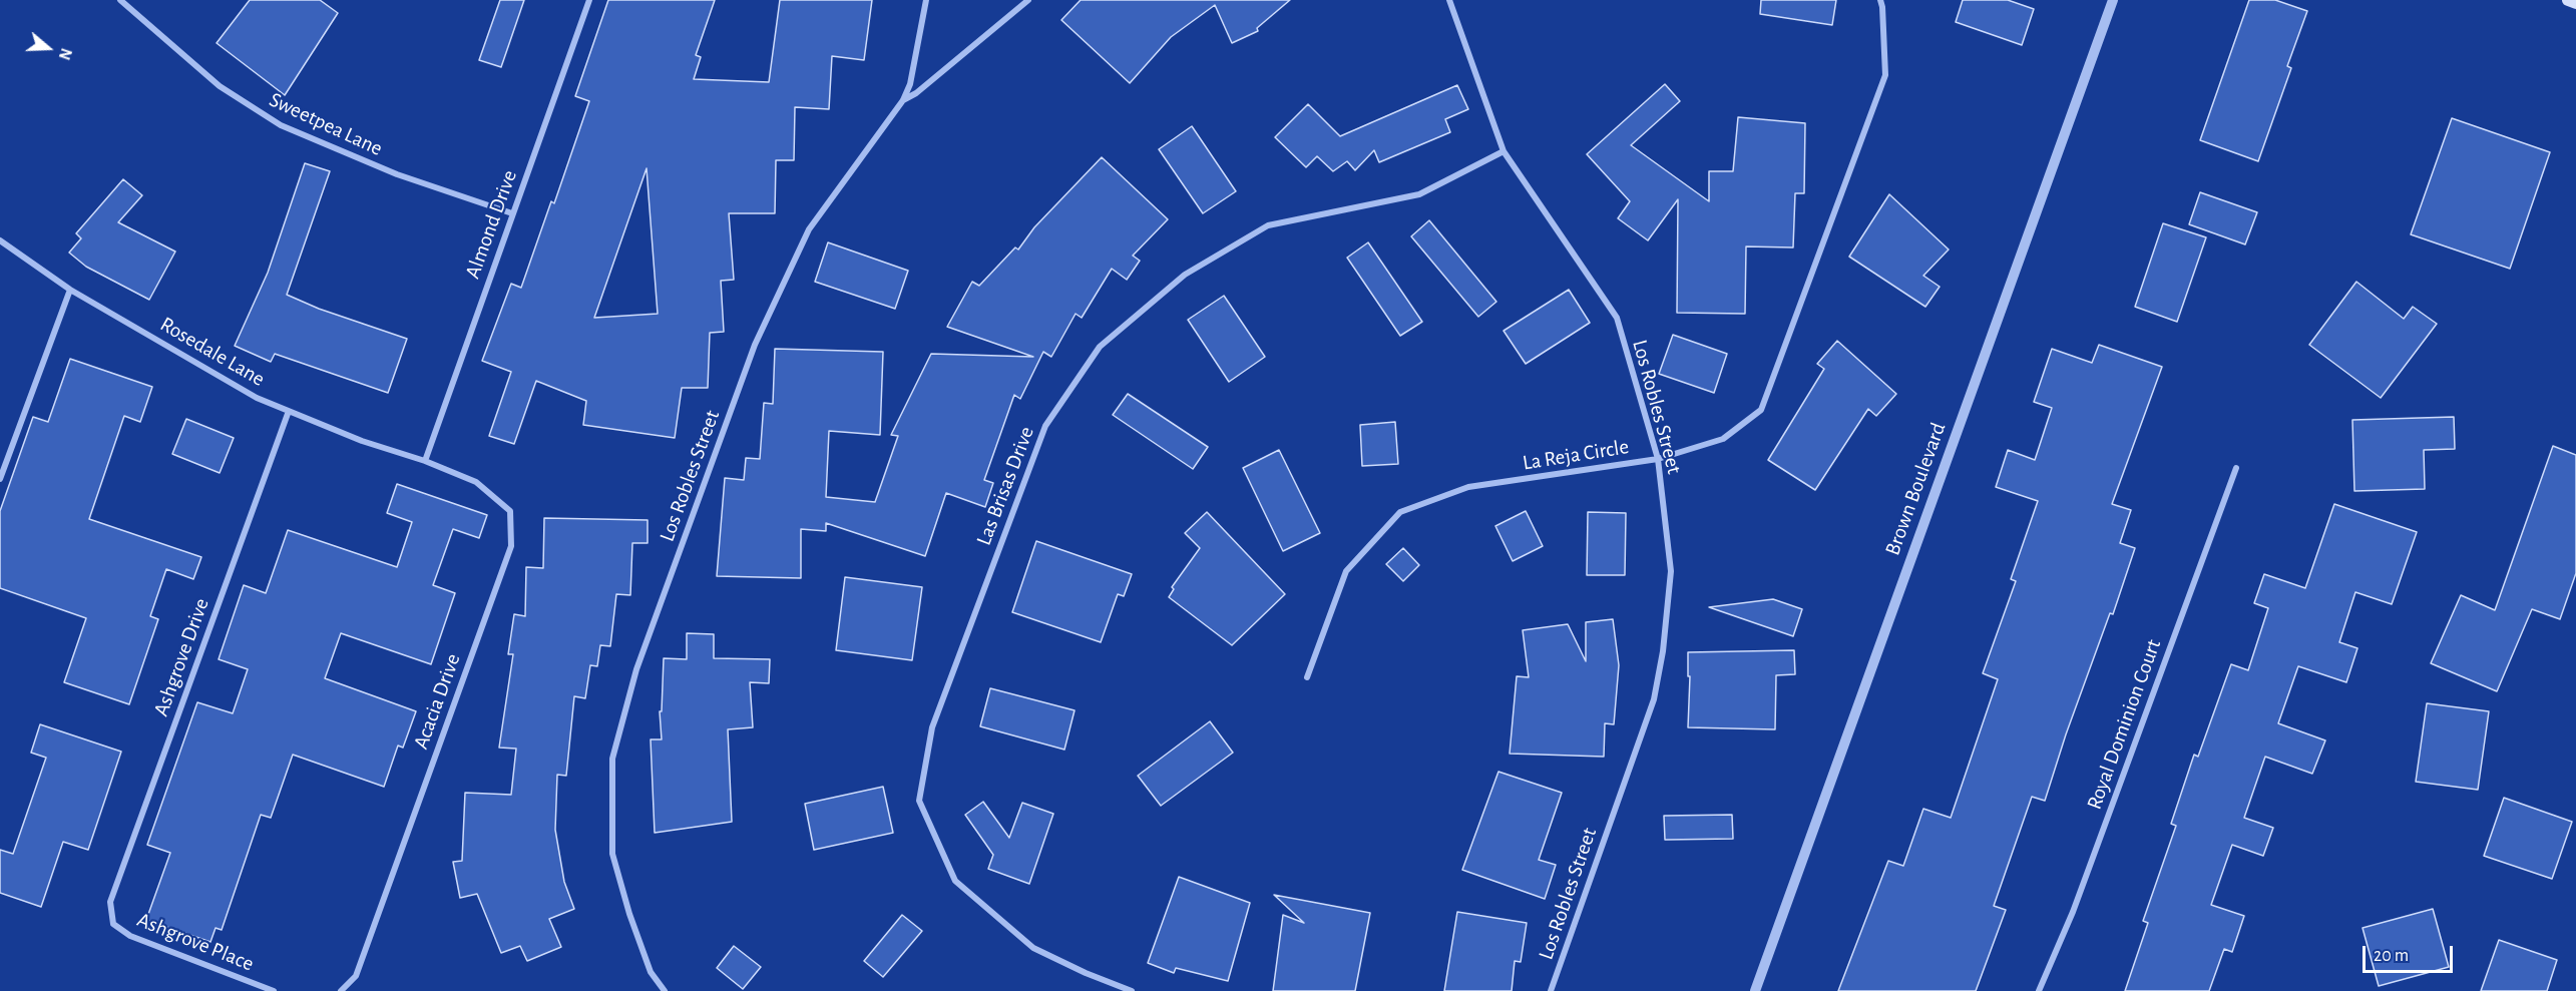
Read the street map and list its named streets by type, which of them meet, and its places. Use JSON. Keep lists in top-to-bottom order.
{
  "streets": {
    "street": [
      "Sweetpea Lane",
      "Almond Drive",
      "Rosedale Lane",
      "Los Robles Street",
      "La Reja Circle",
      "Las Brisas Drive",
      "Brown Boulevard",
      "Ashgrove Drive",
      "Acacia Drive",
      "Royal Dominion Court",
      "Ashgrove Place"
    ]
  },
  "crossings": [
    ["Sweetpea Lane", "Almond Drive"],
    ["Almond Drive", "Rosedale Lane"],
    ["Almond Drive", "Acacia Drive"],
    ["Rosedale Lane", "Ashgrove Drive"],
    ["Rosedale Lane", "Acacia Drive"],
    ["Los Robles Street", "La Reja Circle"],
    ["Los Robles Street", "Las Brisas Drive"],
    ["Ashgrove Drive", "Ashgrove Place"]
  ],
  "scale_bar": "20 m",
  "north": "right"
}
